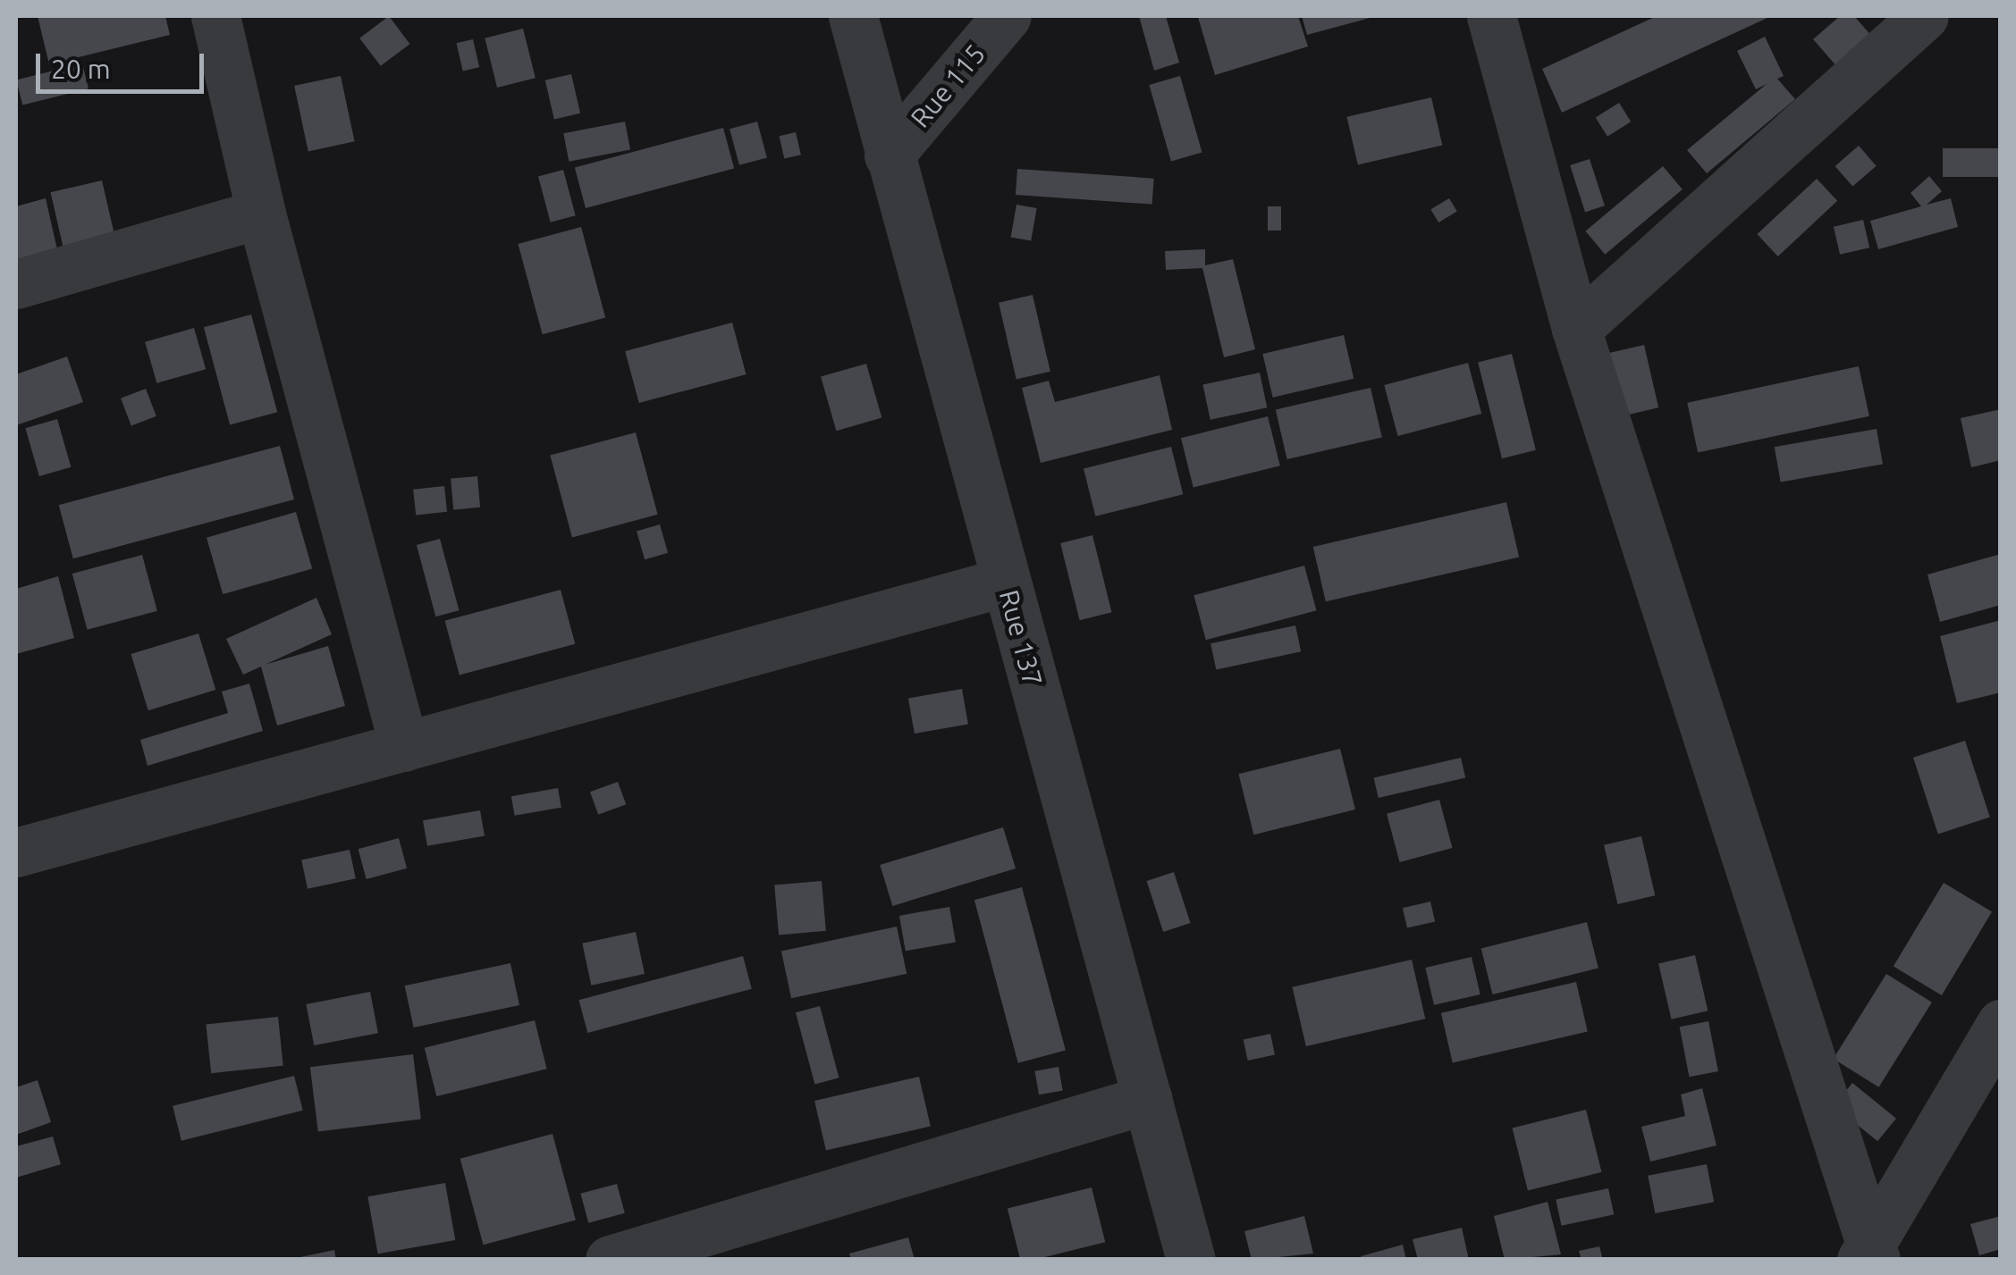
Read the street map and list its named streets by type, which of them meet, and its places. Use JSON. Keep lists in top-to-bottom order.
{
  "streets": {
    "street": ["Rue 115", "Rue 137"]
  },
  "crossings": [
    ["Rue 115", "Rue 137"]
  ],
  "scale_bar": "20 m"
}
